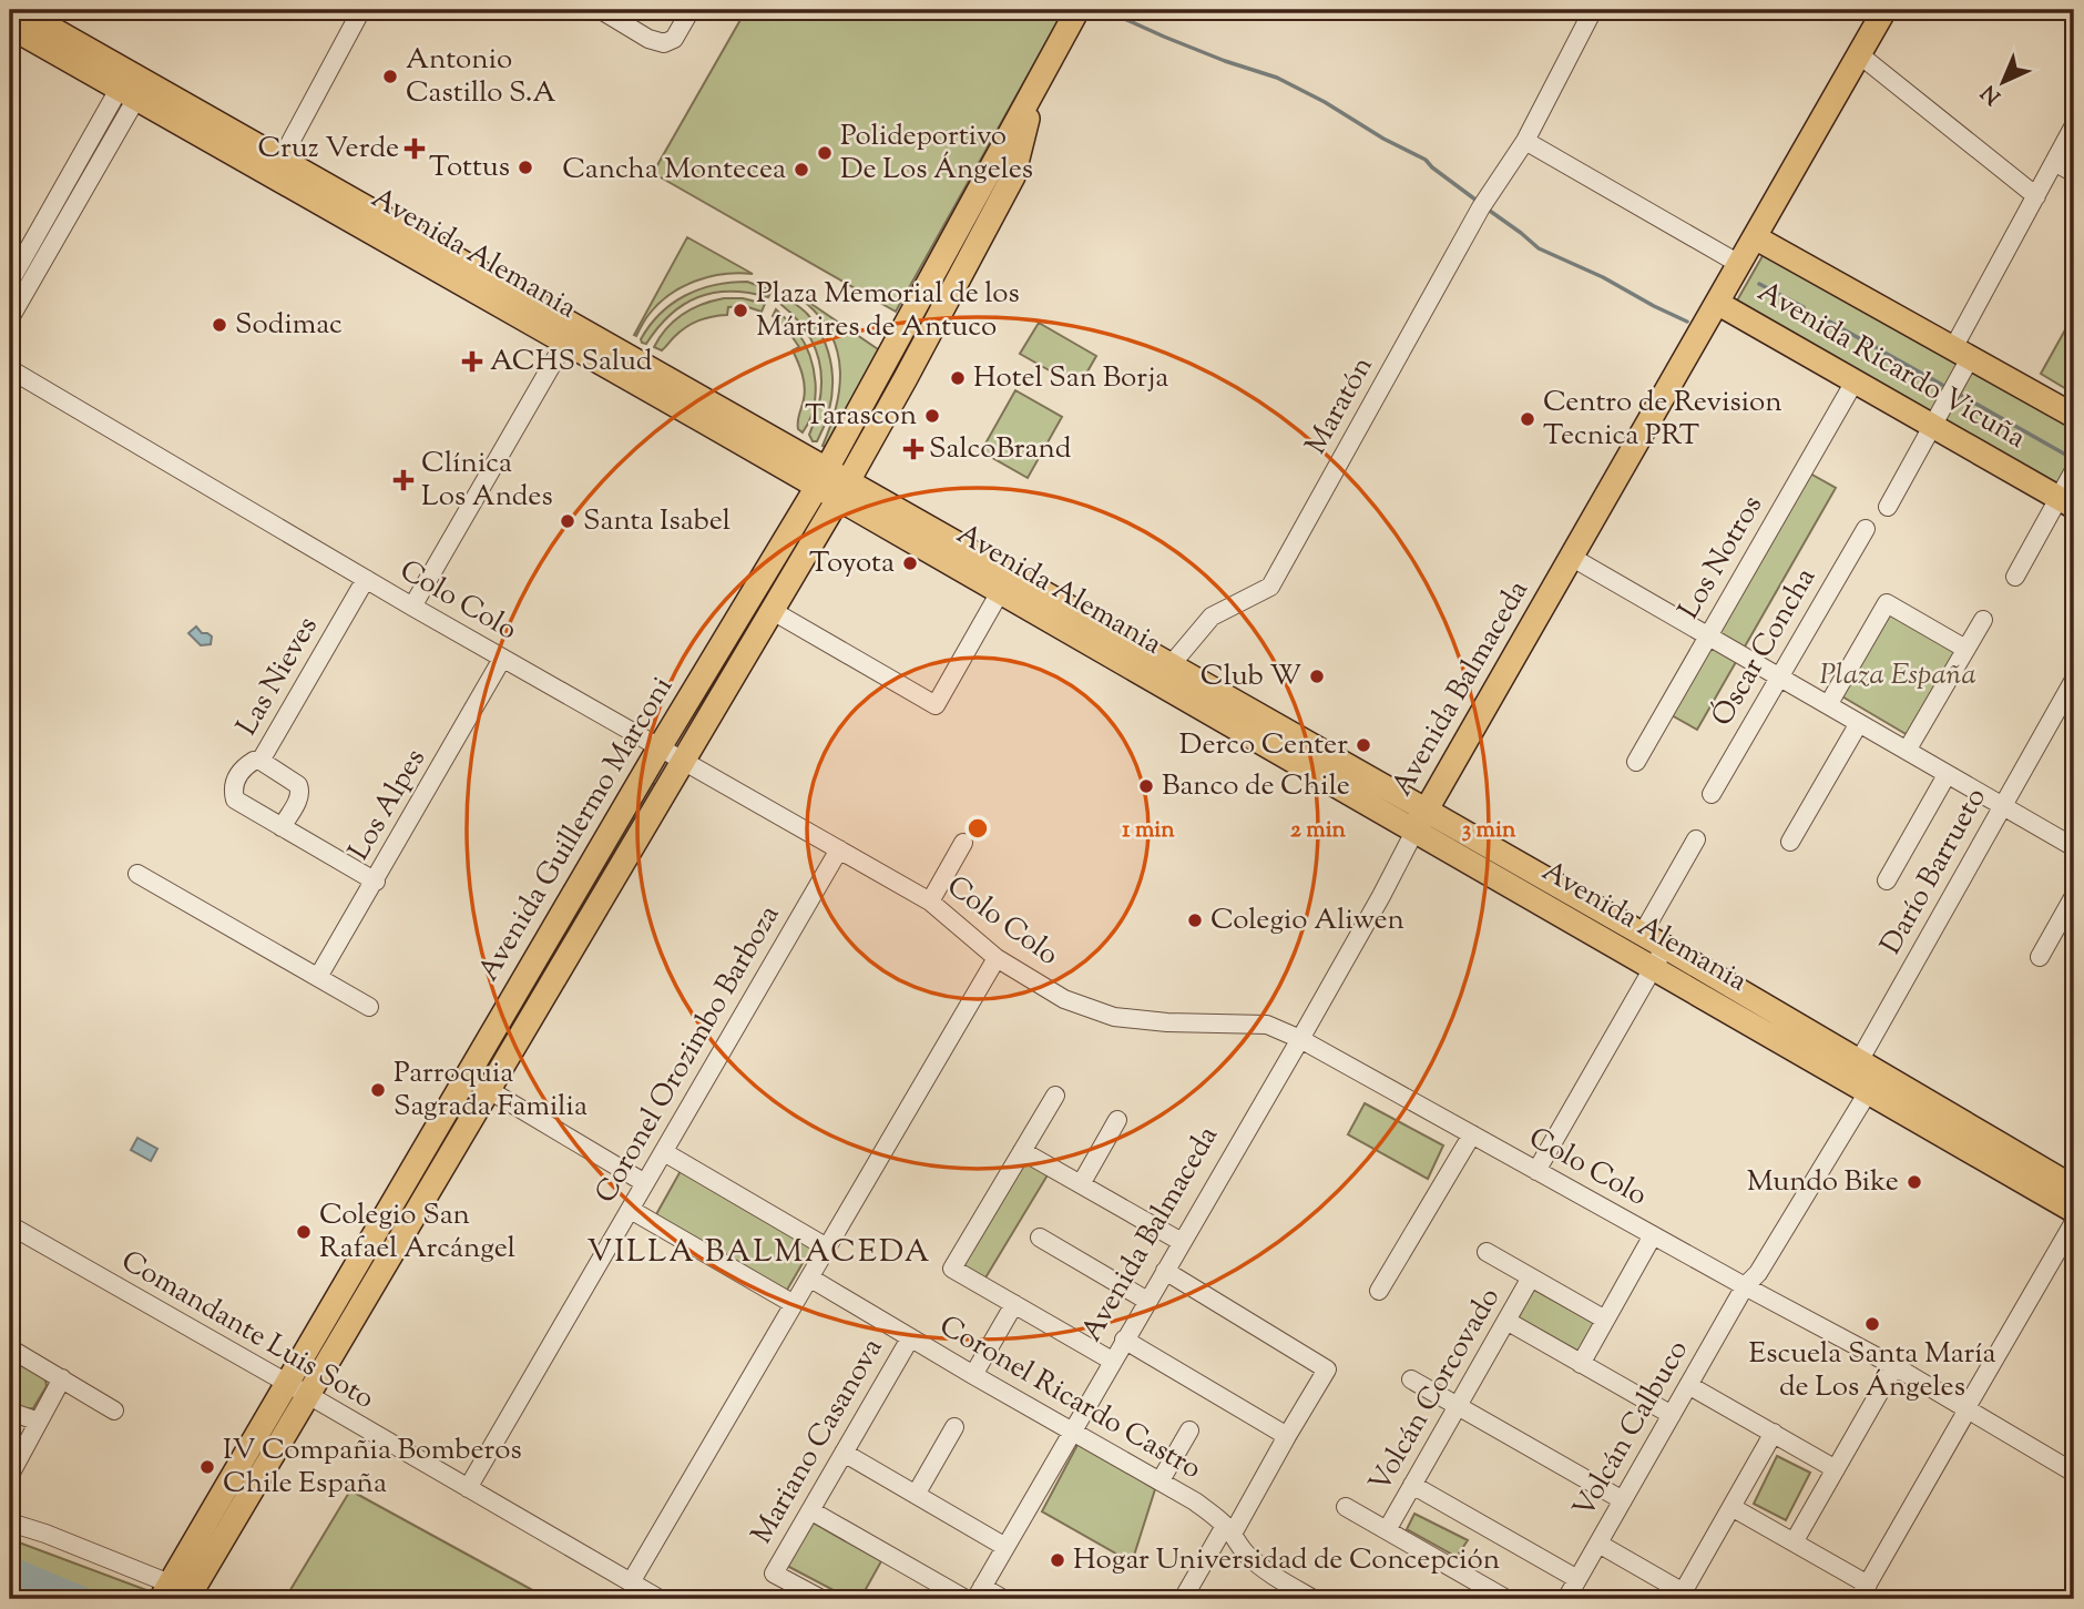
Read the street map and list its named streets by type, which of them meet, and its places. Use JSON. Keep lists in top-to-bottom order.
{
  "streets": {
    "main road": [
      "Avenida Alemania",
      "Avenida Ricardo Vicuña",
      "Avenida Balmaceda",
      "Avenida Guillermo Marconi"
    ],
    "street": [
      "Maratón",
      "Los Notros",
      "Colo Colo",
      "Óscar Concha",
      "Las Nieves",
      "Los Alpes",
      "Darío Barrueto",
      "Coronel Orozimbo Barboza",
      "Comandante Luis Soto",
      "Volcán Corcovado",
      "Coronel Ricardo Castro",
      "Volcán Calbuco",
      "Mariano Casanova"
    ]
  },
  "crossings": [
    ["Avenida Alemania", "Maratón"],
    ["Avenida Alemania", "Avenida Balmaceda"],
    ["Avenida Alemania", "Avenida Guillermo Marconi"],
    ["Avenida Alemania", "Darío Barrueto"],
    ["Avenida Alemania", "Volcán Calbuco"],
    ["Avenida Ricardo Vicuña", "Los Notros"],
    ["Avenida Ricardo Vicuña", "Avenida Balmaceda"],
    ["Colo Colo", "Las Nieves"],
    ["Colo Colo", "Avenida Balmaceda"],
    ["Colo Colo", "Los Alpes"],
    ["Colo Colo", "Avenida Guillermo Marconi"],
    ["Colo Colo", "Coronel Orozimbo Barboza"],
    ["Colo Colo", "Volcán Calbuco"],
    ["Avenida Balmaceda", "Coronel Ricardo Castro"],
    ["Avenida Guillermo Marconi", "Comandante Luis Soto"],
    ["Coronel Orozimbo Barboza", "Comandante Luis Soto"],
    ["Coronel Ricardo Castro", "Mariano Casanova"]
  ],
  "districts": ["VILLA BALMACEDA"],
  "parks": ["Plaza España"],
  "places": {
    "other": [
      "Antonio Castillo S.A",
      "Polideportivo De Los Ángeles",
      "Tottus",
      "Cancha Montecea",
      "Plaza Memorial de los Mártires de Antuco",
      "Sodimac",
      "Hotel San Borja",
      "Tarascon",
      "Centro de Revision Tecnica PRT",
      "Santa Isabel",
      "Toyota",
      "Club W",
      "Derco Center",
      "Banco de Chile",
      "Colegio Aliwen",
      "Parroquia Sagrada Familia",
      "Mundo Bike",
      "Colegio San Rafael Arcángel",
      "Escuela Santa María de Los Ángeles",
      "IV Compañia Bomberos Chile España",
      "Hogar Universidad de Concepción"
    ],
    "health": [
      "Cruz Verde",
      "ACHS Salud",
      "SalcoBrand",
      "Clínica Los Andes"
    ]
  },
  "north": "bottom left",
  "rings": ["1 min", "2 min", "3 min"]
}
